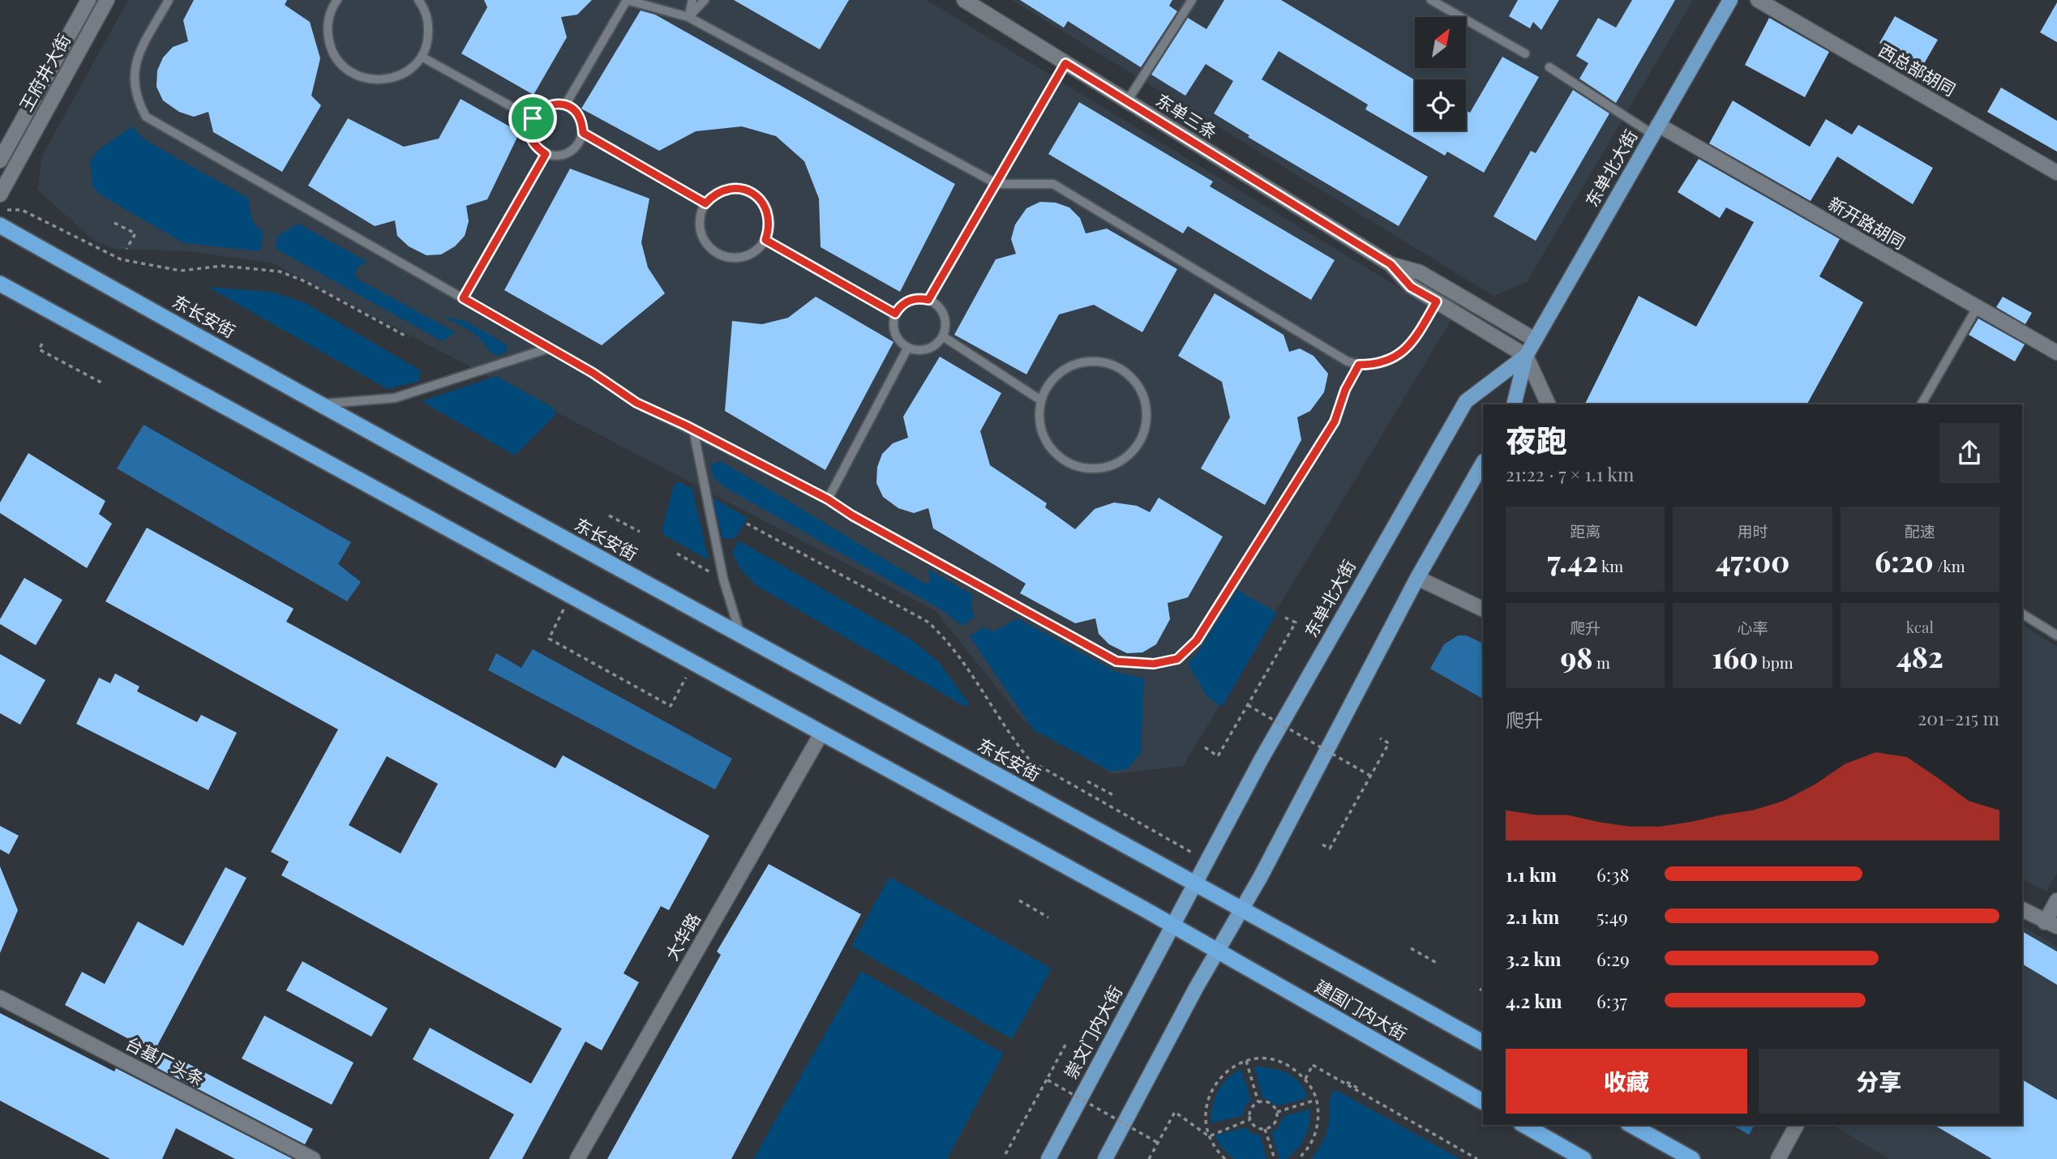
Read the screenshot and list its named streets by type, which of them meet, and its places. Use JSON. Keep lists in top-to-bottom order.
{
  "streets": {
    "highway": ["东长安街", "建国门内大街"],
    "main road": ["东单北大街", "崇文门内大街"],
    "street": [
      "西总部胡同",
      "王府井大街",
      "东单三条",
      "新开路胡同",
      "大华路",
      "台基厂头条"
    ]
  },
  "crossings": [
    ["东单三条", "东单北大街"],
    ["东单北大街", "新开路胡同"],
    ["东单北大街", "东长安街"],
    ["东单北大街", "崇文门内大街"],
    ["东长安街", "建国门内大街"],
    ["东长安街", "崇文门内大街"],
    ["建国门内大街", "崇文门内大街"]
  ],
  "north": "top right",
  "page": {
    "heading": ["夜跑", "21:22 · 7 × 1.1 km"],
    "stats": [
      ["距离", "7.42 km"],
      ["用时", "47:00"],
      ["配速", "6:20 /km"],
      ["爬升", "98 m"],
      ["心率", "160 bpm"],
      ["kcal", "482"]
    ],
    "chart": ["爬升", "201–215 m"],
    "list": [
      {
        "name": "1.1 km",
        "note": "6:38"
      },
      {
        "name": "2.1 km",
        "note": "5:49"
      },
      {
        "name": "3.2 km",
        "note": "6:29"
      },
      {
        "name": "4.2 km",
        "note": "6:37"
      }
    ],
    "buttons": ["收藏", "分享"]
  }
}
